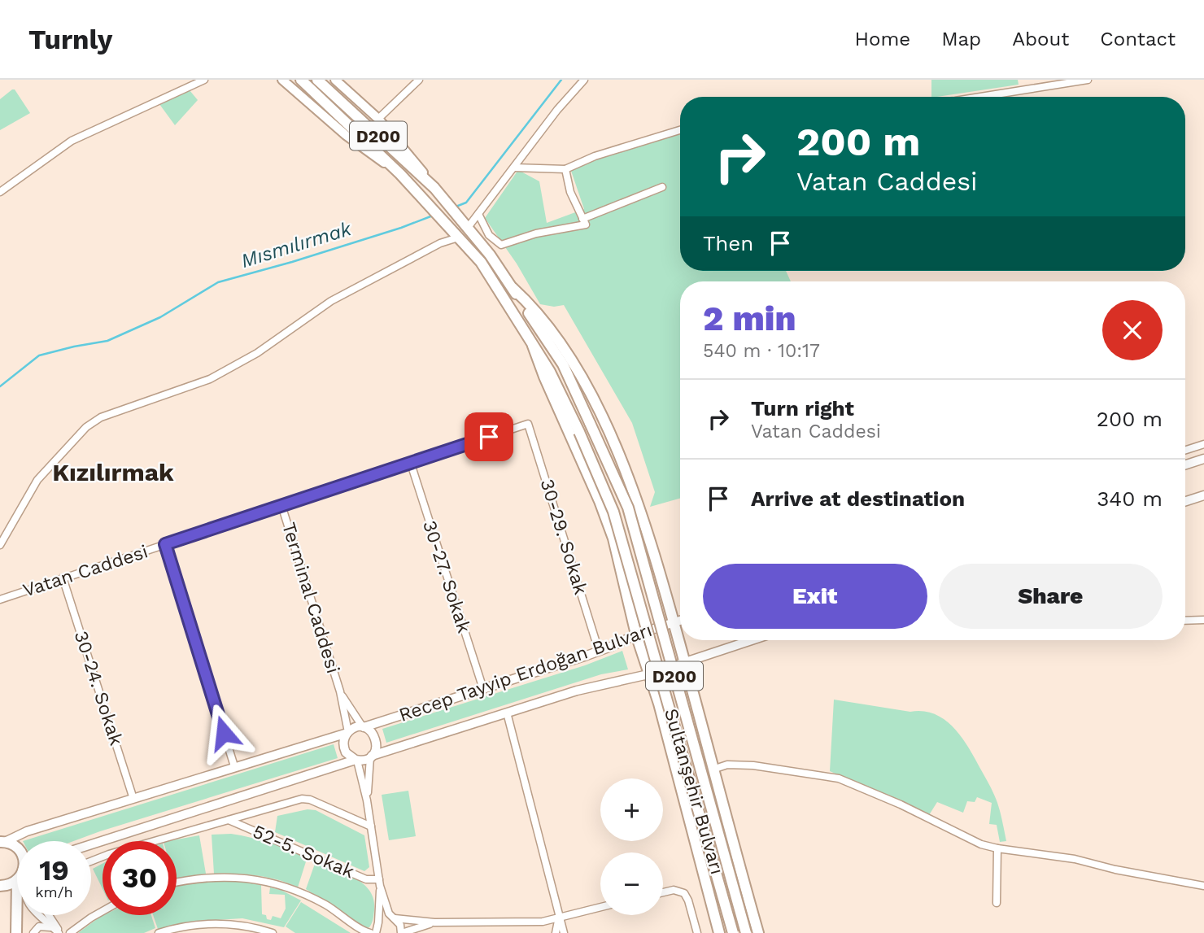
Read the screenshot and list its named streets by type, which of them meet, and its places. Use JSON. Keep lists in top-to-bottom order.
{
  "streets": {
    "main road": ["D200", "Sultanşehir Bulvarı"],
    "street": [
      "30-29. Sokak",
      "Vatan Caddesi",
      "30-27. Sokak",
      "Terminal Caddesi",
      "Recep Tayyip Erdoğan Bulvarı",
      "30-24. Sokak",
      "52-5. Sokak"
    ]
  },
  "crossings": [
    ["30-29. Sokak", "Vatan Caddesi"],
    ["30-29. Sokak", "Recep Tayyip Erdoğan Bulvarı"],
    ["Vatan Caddesi", "30-27. Sokak"],
    ["Vatan Caddesi", "Terminal Caddesi"],
    ["Vatan Caddesi", "30-24. Sokak"],
    ["30-27. Sokak", "Recep Tayyip Erdoğan Bulvarı"],
    ["Terminal Caddesi", "Recep Tayyip Erdoğan Bulvarı"]
  ],
  "districts": ["Kızılırmak"],
  "water": ["Mısmılırmak"],
  "page": {
    "header": "Turnly",
    "nav": [
      "Home",
      "Map",
      "About",
      "Contact"
    ],
    "turn": ["200 m", "Vatan Caddesi"],
    "then": "Then",
    "heading": ["2 min", "540 m · 10:17"],
    "list": [
      {
        "name": "Turn right",
        "note": "Vatan Caddesi",
        "value": "200 m"
      },
      {
        "name": "Arrive at destination",
        "value": "340 m"
      }
    ],
    "buttons": ["Exit", "Share"],
    "map_buttons": ["+", "−"],
    "speed": "19 km/h",
    "limit": "30"
  }
}
